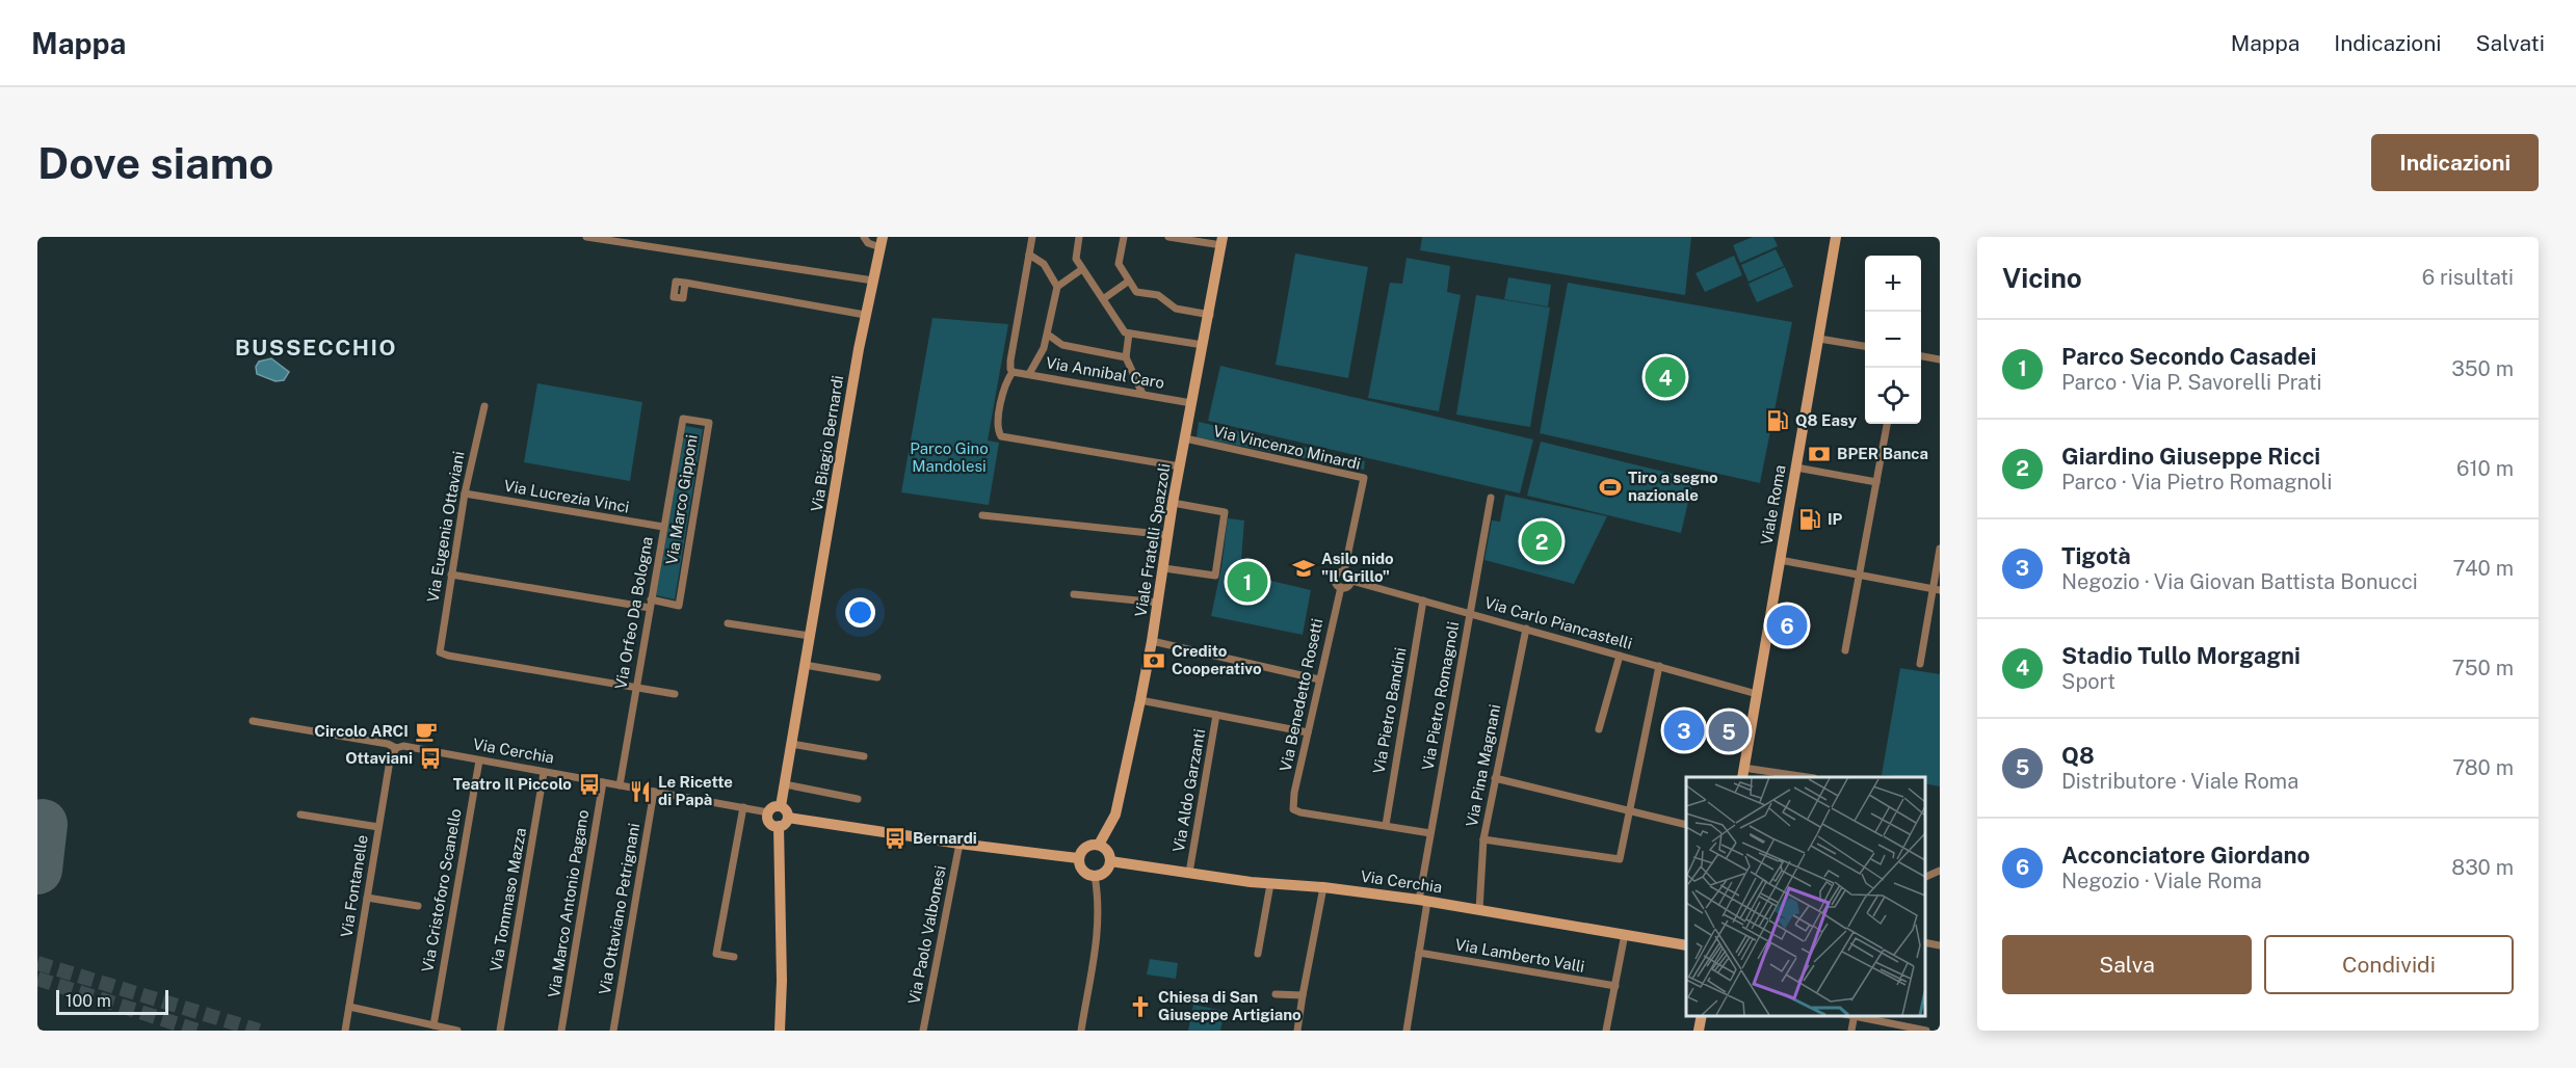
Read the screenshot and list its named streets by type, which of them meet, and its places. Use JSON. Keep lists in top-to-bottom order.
{
  "streets": {
    "street": [
      "Via Annibal Caro",
      "Via Biagio Bernardi",
      "Via Vincenzo Minardi",
      "Via Lucrezia Vinci",
      "Via Marco Gipponi",
      "Viale Roma",
      "Via Eugenia Ottaviani",
      "Viale Fratelli Spazzoli",
      "Via Orfeo Da Bologna",
      "Via Carlo Piancastelli",
      "Via Benedetto Rosetti",
      "Via Pietro Romagnoli",
      "Via Pietro Bandini",
      "Via Cerchia",
      "Via Pina Magnani",
      "Via Aldo Garzanti",
      "Via Fontanelle",
      "Via Cristoforo Scanello",
      "Via Tommaso Mazza",
      "Via Marco Antonio Pagano",
      "Via Ottaviano Petrignani",
      "Via Paolo Valbonesi",
      "Via Lamberto Valli"
    ]
  },
  "crossings": [
    ["Via Annibal Caro", "Viale Fratelli Spazzoli"],
    ["Via Biagio Bernardi", "Via Cerchia"],
    ["Via Vincenzo Minardi", "Viale Fratelli Spazzoli"],
    ["Via Vincenzo Minardi", "Via Carlo Piancastelli"],
    ["Via Vincenzo Minardi", "Via Benedetto Rosetti"],
    ["Via Lucrezia Vinci", "Via Eugenia Ottaviani"],
    ["Via Lucrezia Vinci", "Via Orfeo Da Bologna"],
    ["Via Marco Gipponi", "Via Eugenia Ottaviani"],
    ["Via Marco Gipponi", "Via Orfeo Da Bologna"],
    ["Viale Roma", "Via Carlo Piancastelli"],
    ["Via Eugenia Ottaviani", "Via Orfeo Da Bologna"],
    ["Viale Fratelli Spazzoli", "Via Cerchia"],
    ["Via Orfeo Da Bologna", "Via Cerchia"],
    ["Via Carlo Piancastelli", "Via Benedetto Rosetti"],
    ["Via Carlo Piancastelli", "Via Pietro Romagnoli"],
    ["Via Carlo Piancastelli", "Via Pietro Bandini"],
    ["Via Carlo Piancastelli", "Via Pina Magnani"],
    ["Via Benedetto Rosetti", "Via Pietro Bandini"],
    ["Via Pietro Romagnoli", "Via Cerchia"],
    ["Via Pietro Romagnoli", "Via Lamberto Valli"],
    ["Via Cerchia", "Via Pina Magnani"],
    ["Via Cerchia", "Via Aldo Garzanti"],
    ["Via Cerchia", "Via Fontanelle"],
    ["Via Cerchia", "Via Cristoforo Scanello"],
    ["Via Cerchia", "Via Tommaso Mazza"],
    ["Via Cerchia", "Via Marco Antonio Pagano"],
    ["Via Cerchia", "Via Ottaviano Petrignani"]
  ],
  "districts": ["BUSSECCHIO"],
  "parks": ["Parco Gino Mandolesi"],
  "places": {
    "fuel station": ["Q8 Easy", "IP"],
    "bank": ["BPER Banca", "Credito Cooperativo"],
    "sports": ["Tiro a segno nazionale"],
    "school or university": ["Asilo nido \"Il Grillo\""],
    "cafe": ["Circolo ARCI"],
    "bus stop": ["Ottaviani", "Teatro Il Piccolo", "Bernardi"],
    "restaurant": ["Le Ricette di Papà"],
    "church": ["Chiesa di San Giuseppe Artigiano"]
  },
  "scale_bar": "100 m",
  "page": {
    "header": "Mappa",
    "nav": ["Mappa", "Indicazioni", "Salvati"],
    "buttons": [
      "Indicazioni",
      ["Salva", "Condividi"]
    ],
    "title": "Dove siamo",
    "heading": ["Vicino", "6 risultati"],
    "map_buttons": ["+", "−"],
    "list": [
      {
        "mark": "1",
        "name": "Parco Secondo Casadei",
        "note": "Parco · Via P. Savorelli Prati",
        "value": "350 m"
      },
      {
        "mark": "2",
        "name": "Giardino Giuseppe Ricci",
        "note": "Parco · Via Pietro Romagnoli",
        "value": "610 m"
      },
      {
        "mark": "3",
        "name": "Tigotà",
        "note": "Negozio · Via Giovan Battista Bonucci",
        "value": "740 m"
      },
      {
        "mark": "4",
        "name": "Stadio Tullo Morgagni",
        "note": "Sport",
        "value": "750 m"
      },
      {
        "mark": "5",
        "name": "Q8",
        "note": "Distributore · Viale Roma",
        "value": "780 m"
      },
      {
        "mark": "6",
        "name": "Acconciatore Giordano",
        "note": "Negozio · Viale Roma",
        "value": "830 m"
      }
    ],
    "pins": [
      "4",
      "2",
      "1",
      "6",
      "3",
      "5"
    ],
    "scale": "100 m"
  }
}
